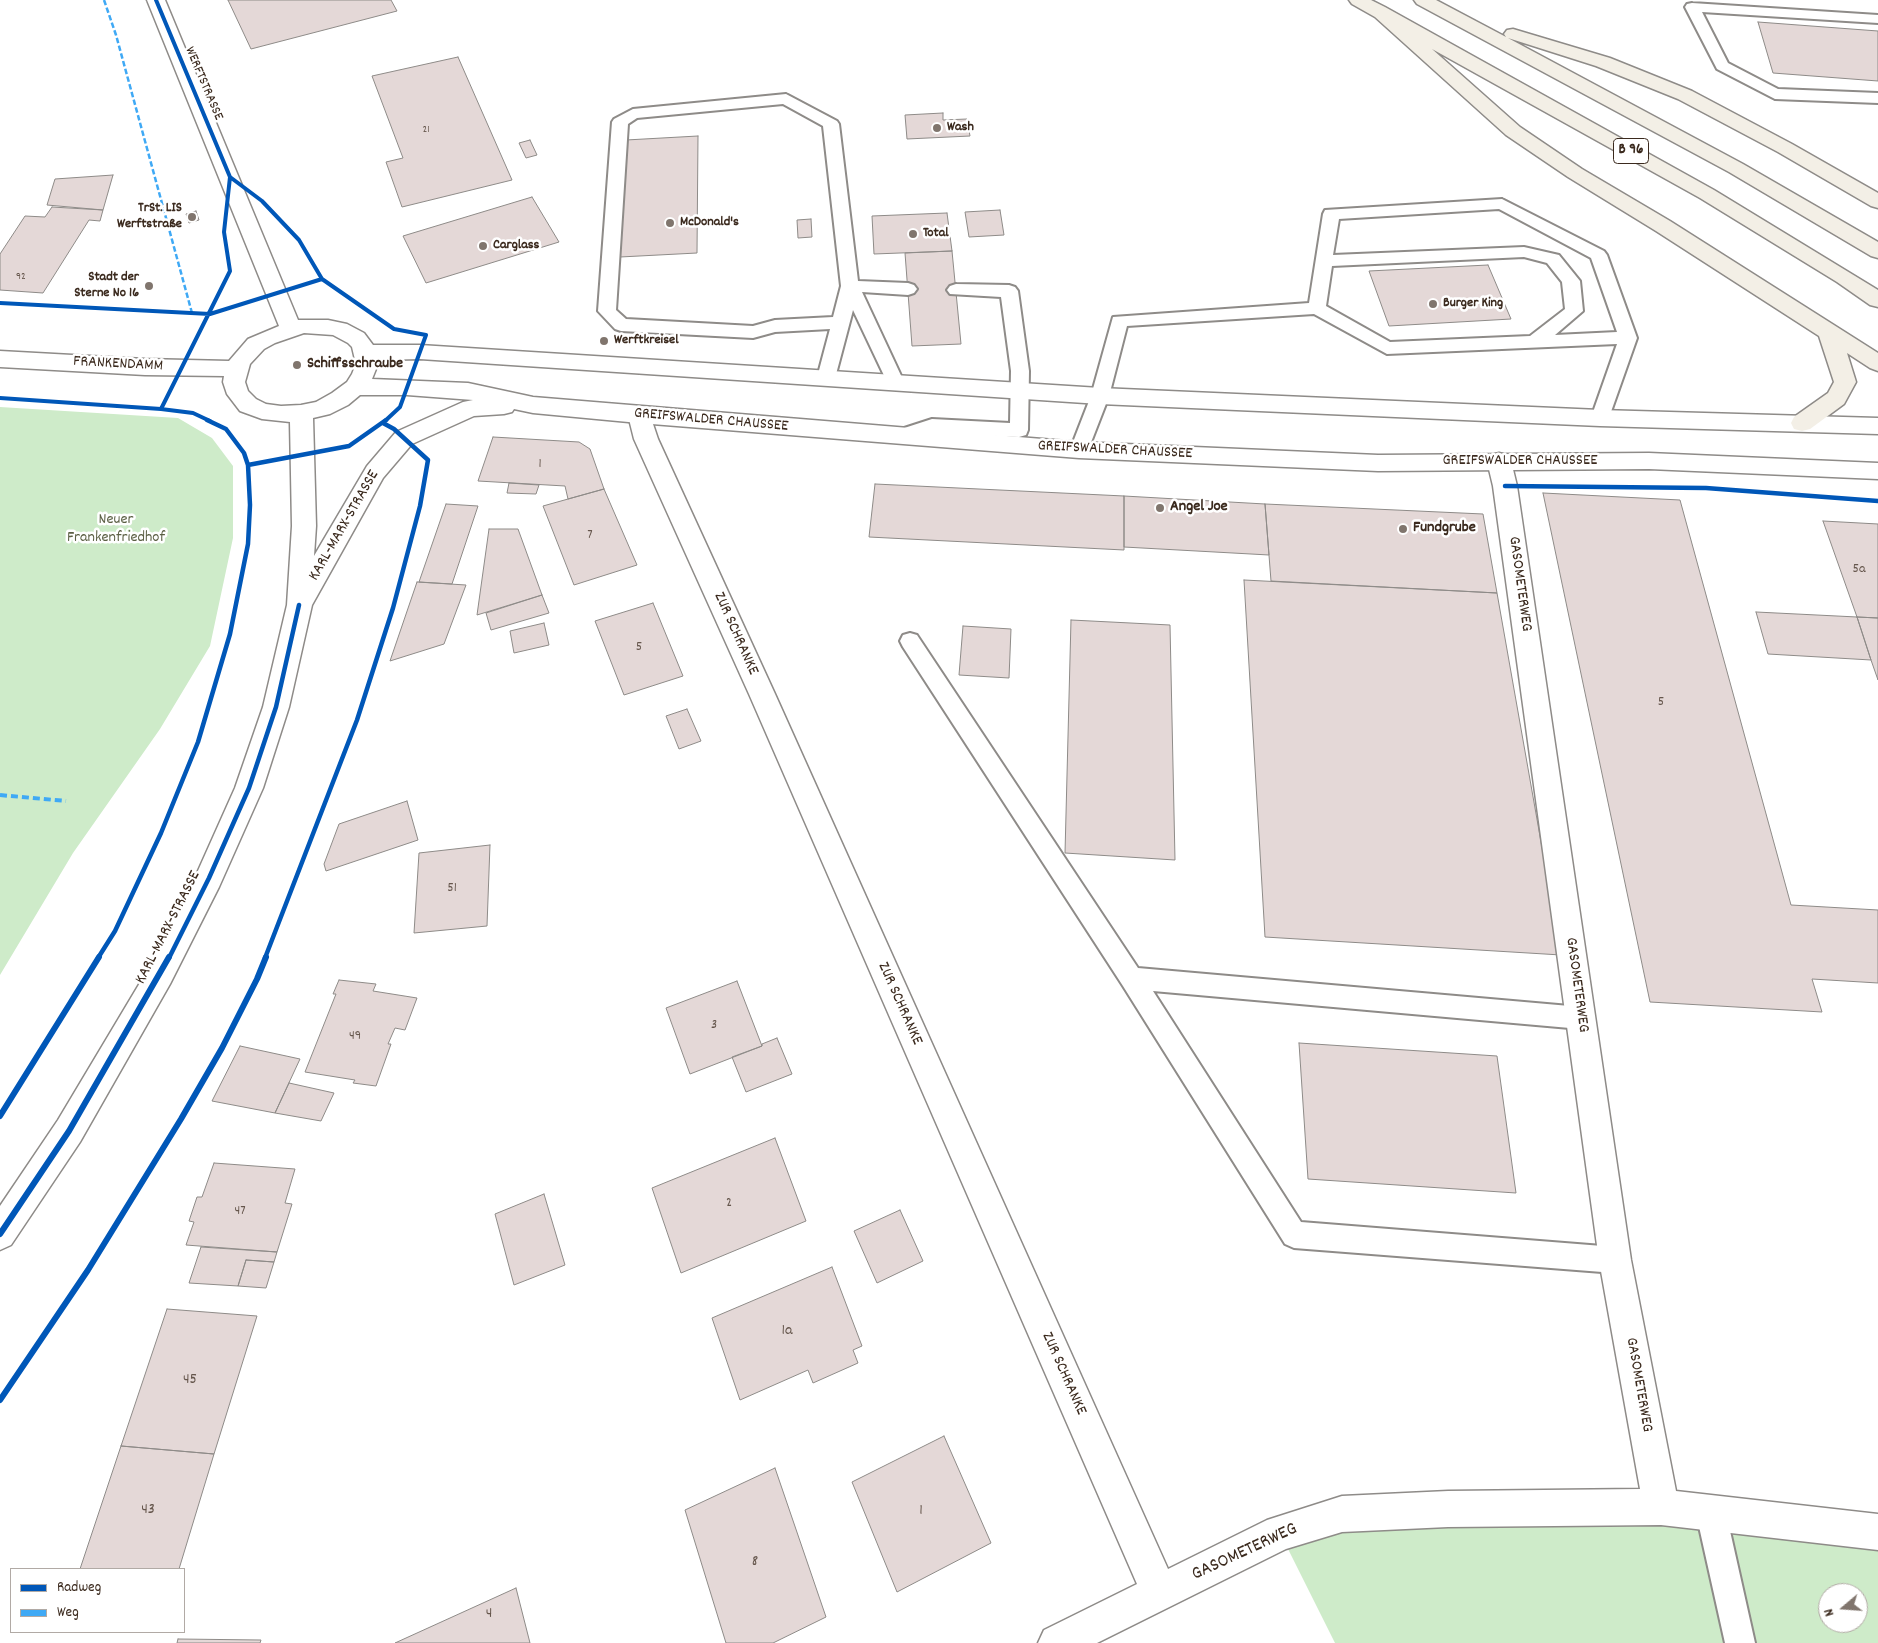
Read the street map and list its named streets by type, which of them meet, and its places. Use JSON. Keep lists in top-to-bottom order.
{
  "streets": {
    "highway": ["B 96"],
    "main road": [
      "WERFTSTRASSE",
      "FRANKENDAMM",
      "GREIFSWALDER CHAUSSEE",
      "KARL-MARX-STRASSE",
      "GASOMETERWEG",
      "ZUR SCHRANKE"
    ]
  },
  "crossings": [
    ["WERFTSTRASSE", "FRANKENDAMM"],
    ["WERFTSTRASSE", "GREIFSWALDER CHAUSSEE"],
    ["WERFTSTRASSE", "KARL-MARX-STRASSE"],
    ["FRANKENDAMM", "GREIFSWALDER CHAUSSEE"],
    ["FRANKENDAMM", "KARL-MARX-STRASSE"],
    ["GREIFSWALDER CHAUSSEE", "KARL-MARX-STRASSE"],
    ["GREIFSWALDER CHAUSSEE", "GASOMETERWEG"],
    ["GREIFSWALDER CHAUSSEE", "ZUR SCHRANKE"],
    ["GASOMETERWEG", "ZUR SCHRANKE"]
  ],
  "parks": ["Neuer Frankenfriedhof"],
  "places": [
    "Wash",
    "TrSt. LIS Werftstraße",
    "McDonald's",
    "Total",
    "Carglass",
    "Stadt der Sterne No 16",
    "Burger King",
    "Werftkreisel",
    "Schiffsschraube",
    "Angel Joe",
    "Fundgrube"
  ],
  "house_numbers": [
    "21",
    "92",
    "1",
    "7",
    "5a",
    "5",
    "5",
    "51",
    "3",
    "49",
    "2",
    "47",
    "1a",
    "45",
    "43",
    "1",
    "8",
    "4"
  ],
  "legend": ["Radweg", "Weg"],
  "north": "left"
}
